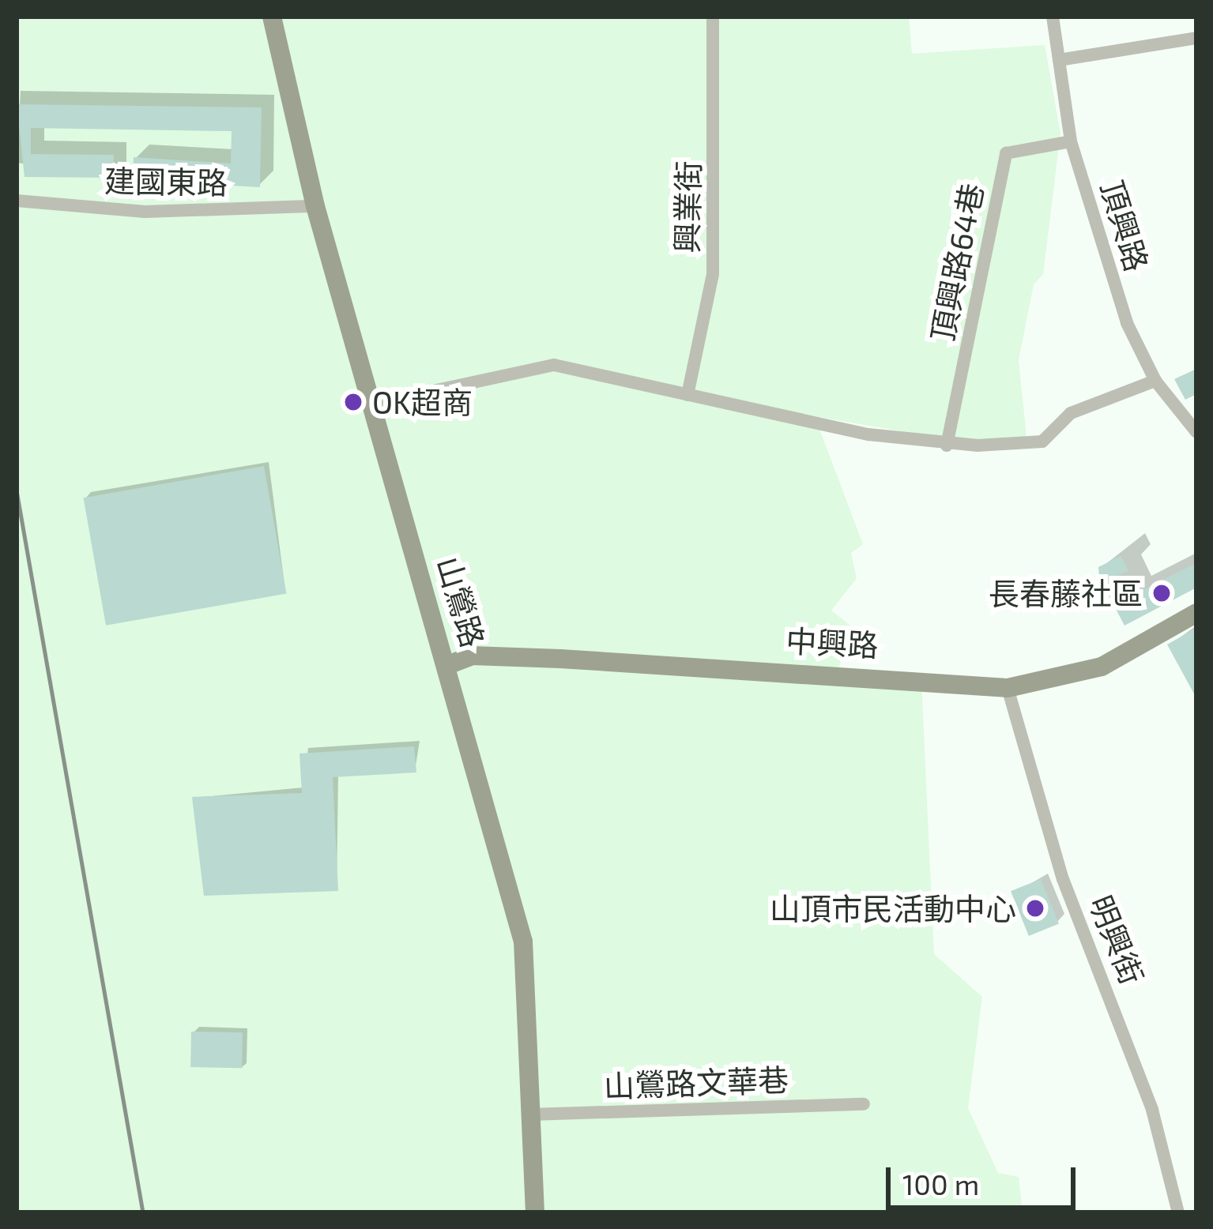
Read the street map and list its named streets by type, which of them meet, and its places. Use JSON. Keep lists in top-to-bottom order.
{
  "streets": {
    "street": [
      "建國東路",
      "興業街",
      "頂興路",
      "頂興路64巷",
      "山鶯路",
      "中興路",
      "明興街",
      "山鶯路文華巷"
    ]
  },
  "crossings": [
    ["建國東路", "山鶯路"],
    ["頂興路", "頂興路64巷"],
    ["山鶯路", "中興路"],
    ["山鶯路", "山鶯路文華巷"],
    ["中興路", "明興街"]
  ],
  "places": ["OK超商", "長春藤社區", "山頂市民活動中心"],
  "scale_bar": "100 m"
}
